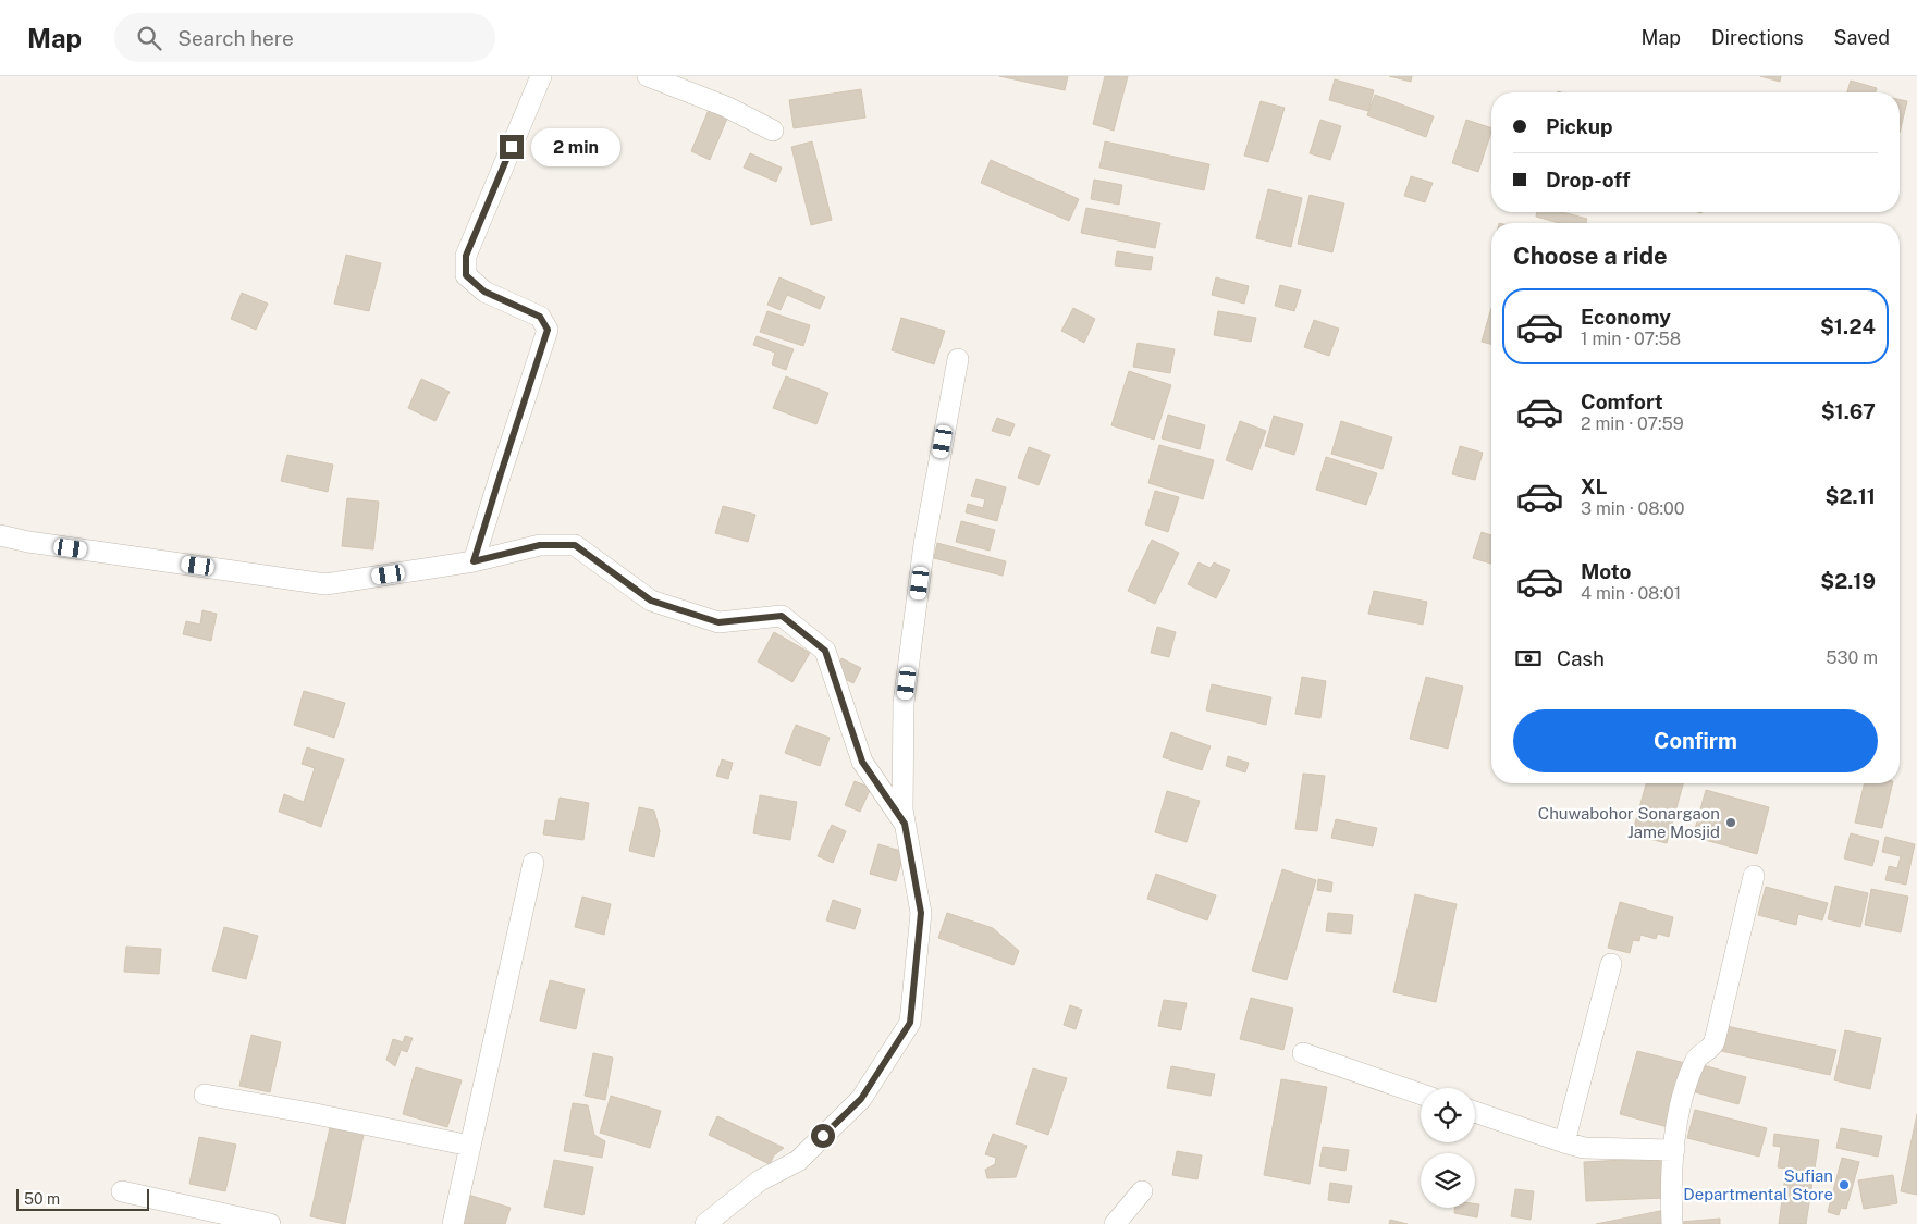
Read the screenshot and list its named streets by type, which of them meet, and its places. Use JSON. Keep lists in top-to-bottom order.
{
  "places": ["Chuwabohor Sonargaon Jame Mosjid", "Sufian Departmental Store"],
  "scale_bar": "50 m",
  "page": {
    "header": "Map",
    "search": "Search here",
    "nav": ["Map", "Directions", "Saved"],
    "banner": ["Pickup", "Drop-off"],
    "bubble": "2 min",
    "heading": "Choose a ride",
    "list": [
      {
        "name": "Economy",
        "note": "1 min · 07:58",
        "value": "$1.24"
      },
      {
        "name": "Comfort",
        "note": "2 min · 07:59",
        "value": "$1.67"
      },
      {
        "name": "XL",
        "note": "3 min · 08:00",
        "value": "$2.11"
      },
      {
        "name": "Moto",
        "note": "4 min · 08:01",
        "value": "$2.19"
      }
    ],
    "pay": ["Cash", "530 m"],
    "buttons": "Confirm",
    "scale": "50 m"
  }
}
